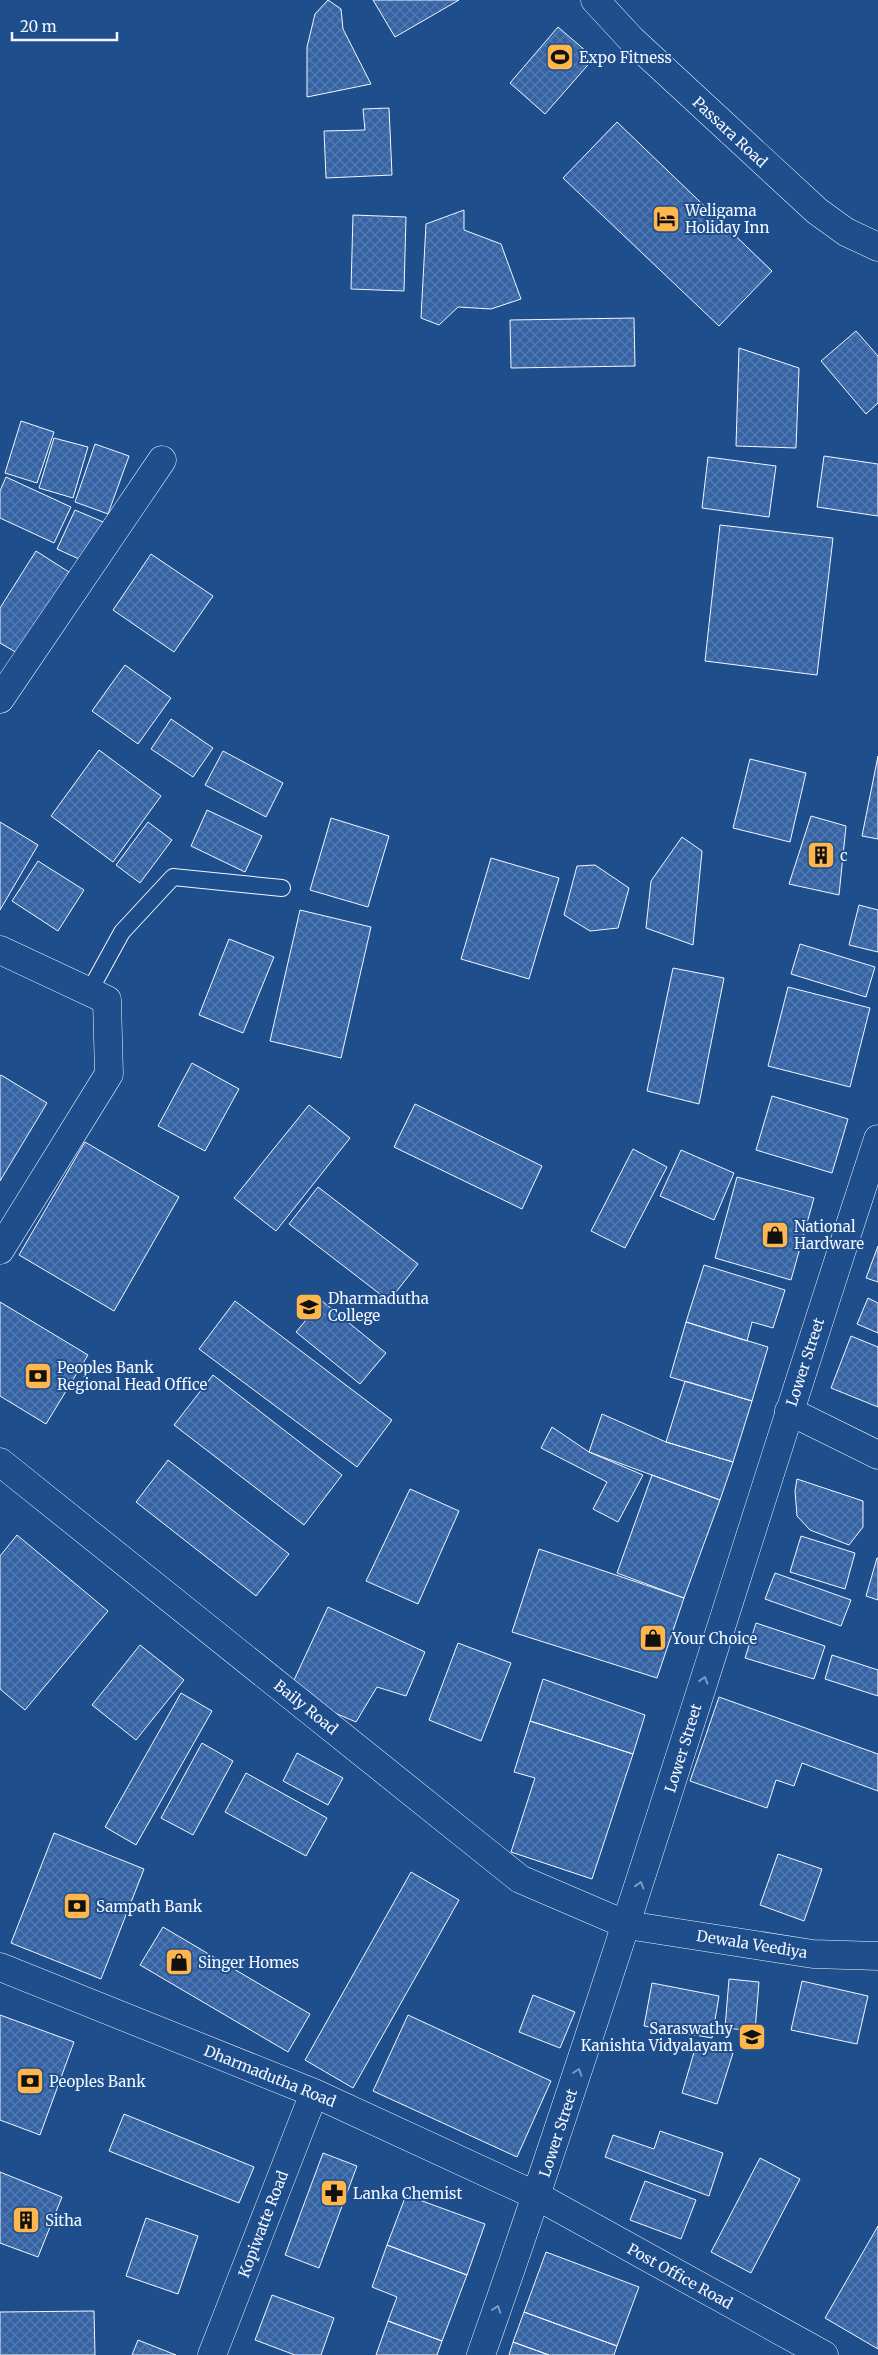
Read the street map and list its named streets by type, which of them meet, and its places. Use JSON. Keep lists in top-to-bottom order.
{
  "streets": {
    "main road": [
      "Passara Road",
      "Lower Street",
      "Baily Road",
      "Dewala Veediya",
      "Dharmadutha Road",
      "Kopiwatte Road",
      "Post Office Road"
    ]
  },
  "crossings": [
    ["Lower Street", "Baily Road"],
    ["Lower Street", "Dewala Veediya"],
    ["Lower Street", "Dharmadutha Road"],
    ["Lower Street", "Post Office Road"],
    ["Baily Road", "Dewala Veediya"],
    ["Dharmadutha Road", "Kopiwatte Road"],
    ["Dharmadutha Road", "Post Office Road"]
  ],
  "one_way": ["Lower Street"],
  "places": {
    "sports": ["Expo Fitness"],
    "hotel": ["Weligama Holiday Inn"],
    "building": ["c", "Sitha"],
    "shop": ["National Hardware", "Your Choice", "Singer Homes"],
    "school or university": ["Dharmadutha College", "Saraswathy Kanishta Vidyalayam"],
    "bank": ["Peoples Bank Regional Head Office", "Sampath Bank", "Peoples Bank"],
    "pharmacy": ["Lanka Chemist"]
  },
  "scale_bar": "20 m"
}
